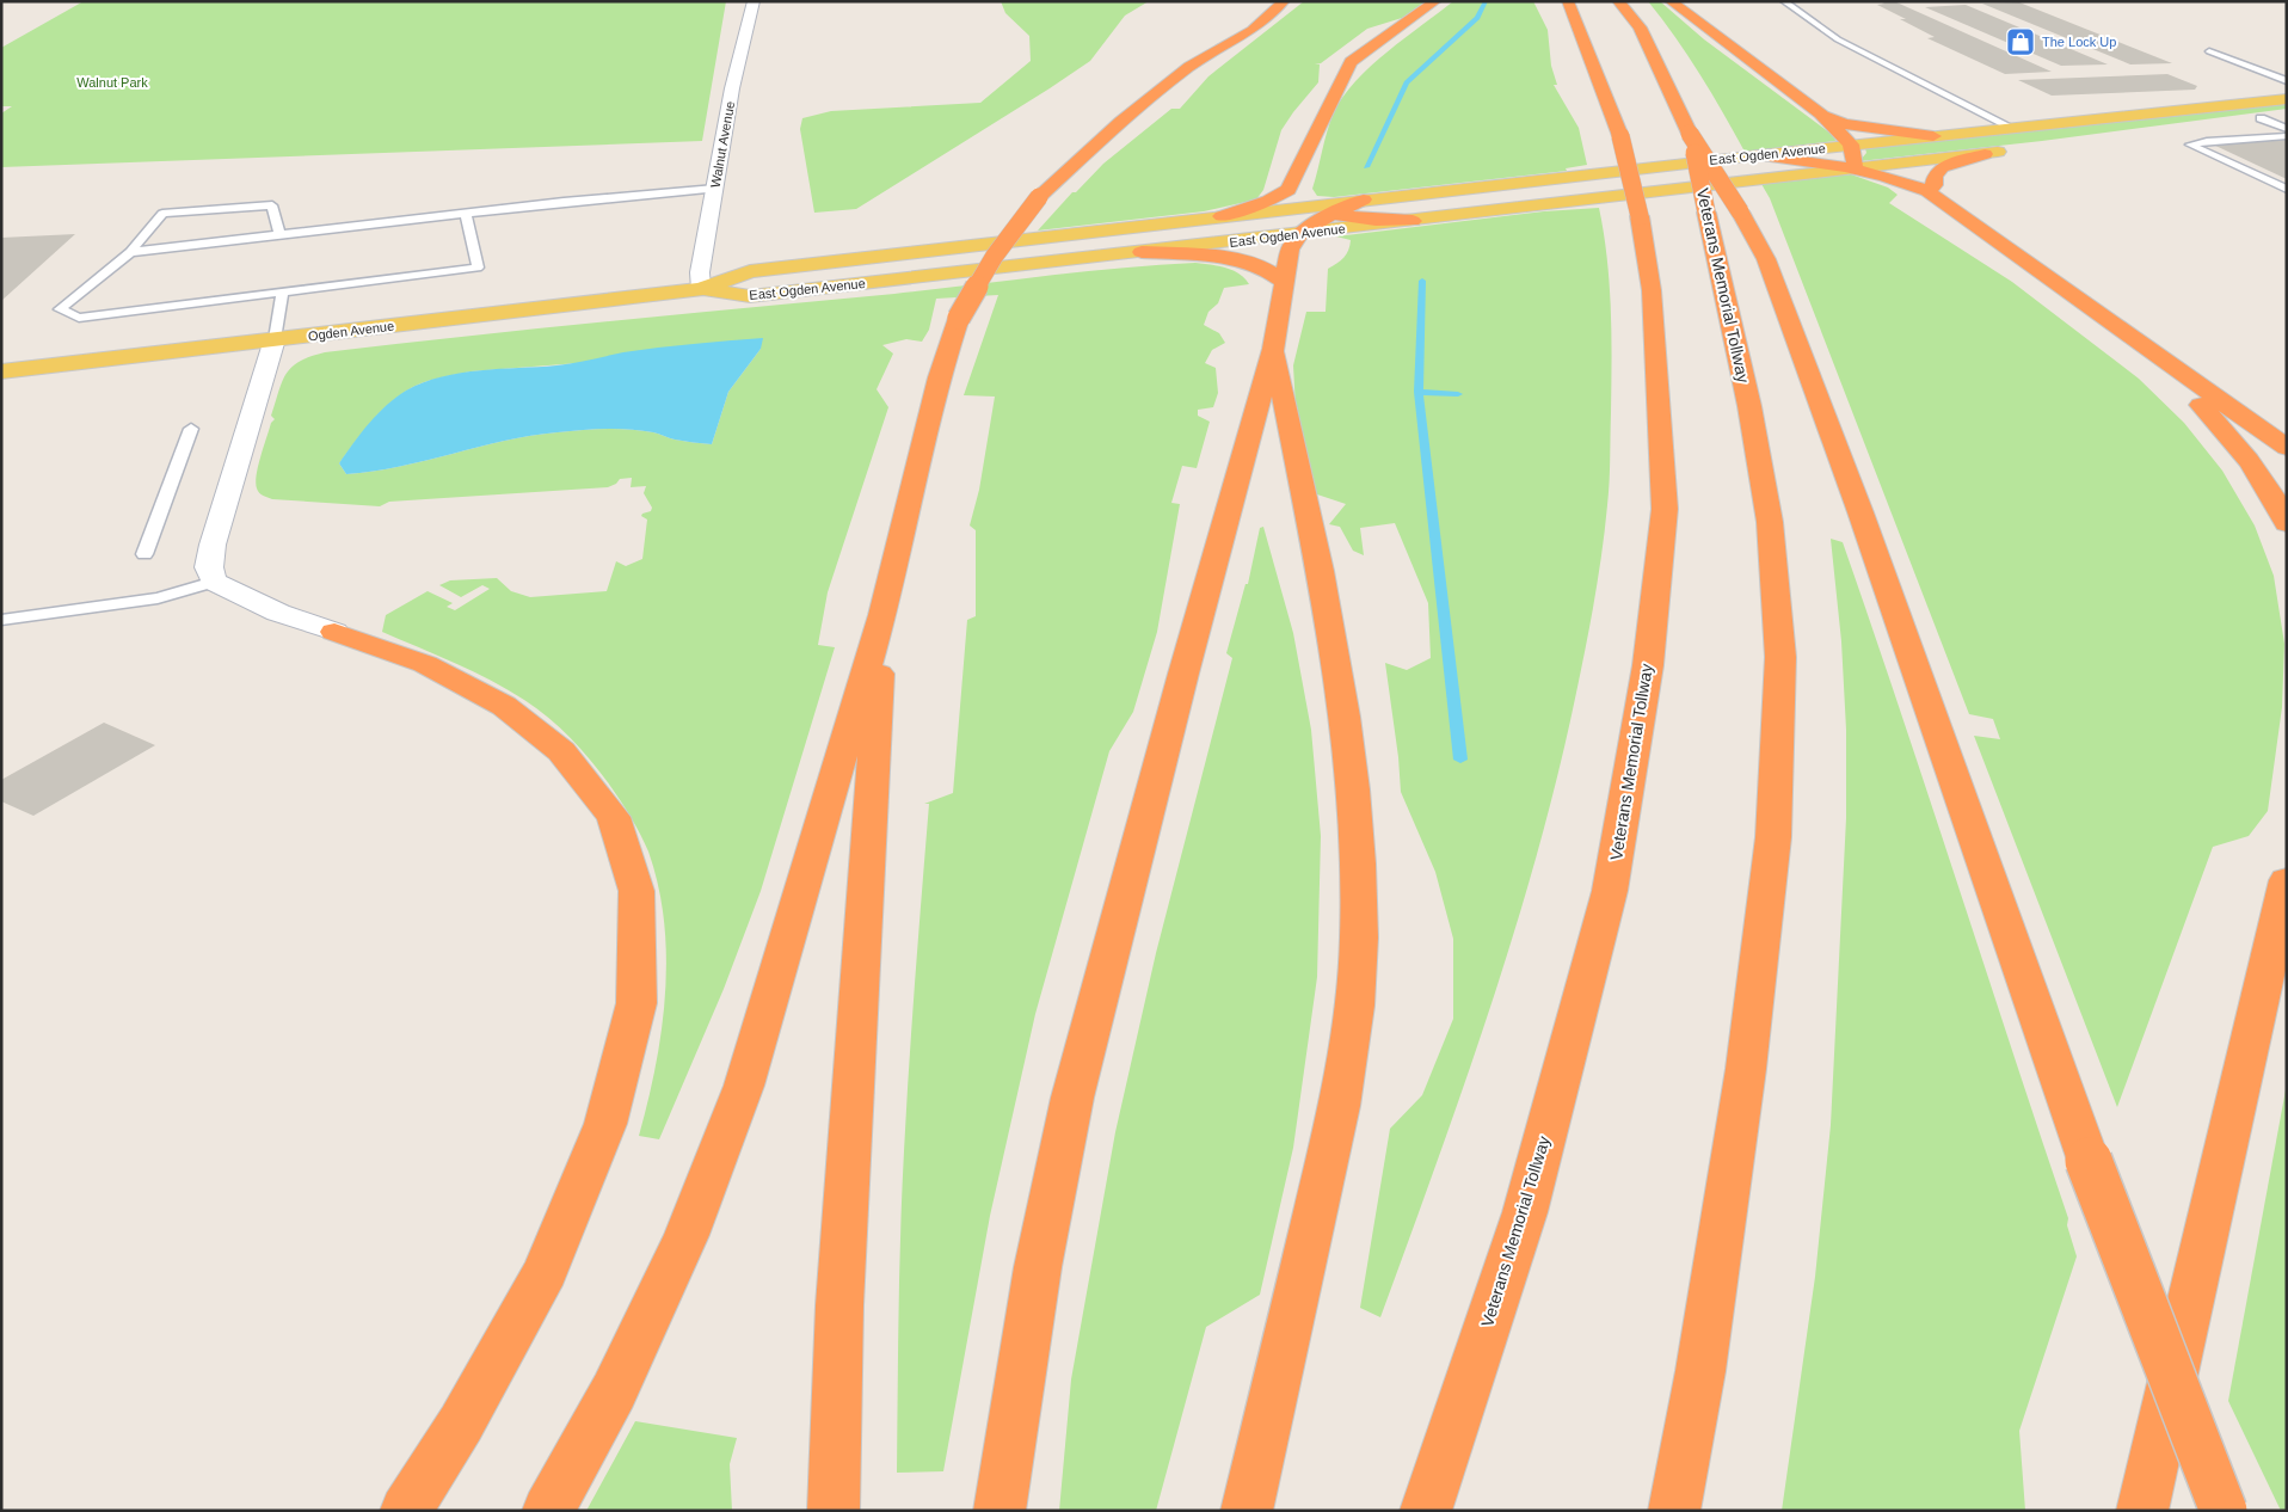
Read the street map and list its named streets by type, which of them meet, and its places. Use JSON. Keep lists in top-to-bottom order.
{
  "streets": {
    "highway": ["Veterans Memorial Tollway"],
    "main road": ["East Ogden Avenue", "Ogden Avenue"],
    "street": ["Walnut Avenue"]
  },
  "crossings": [
    ["Walnut Avenue", "East Ogden Avenue"],
    ["Walnut Avenue", "Ogden Avenue"],
    ["East Ogden Avenue", "Ogden Avenue"]
  ],
  "parks": ["Walnut Park"],
  "places": {
    "shop": ["The Lock Up"]
  }
}
